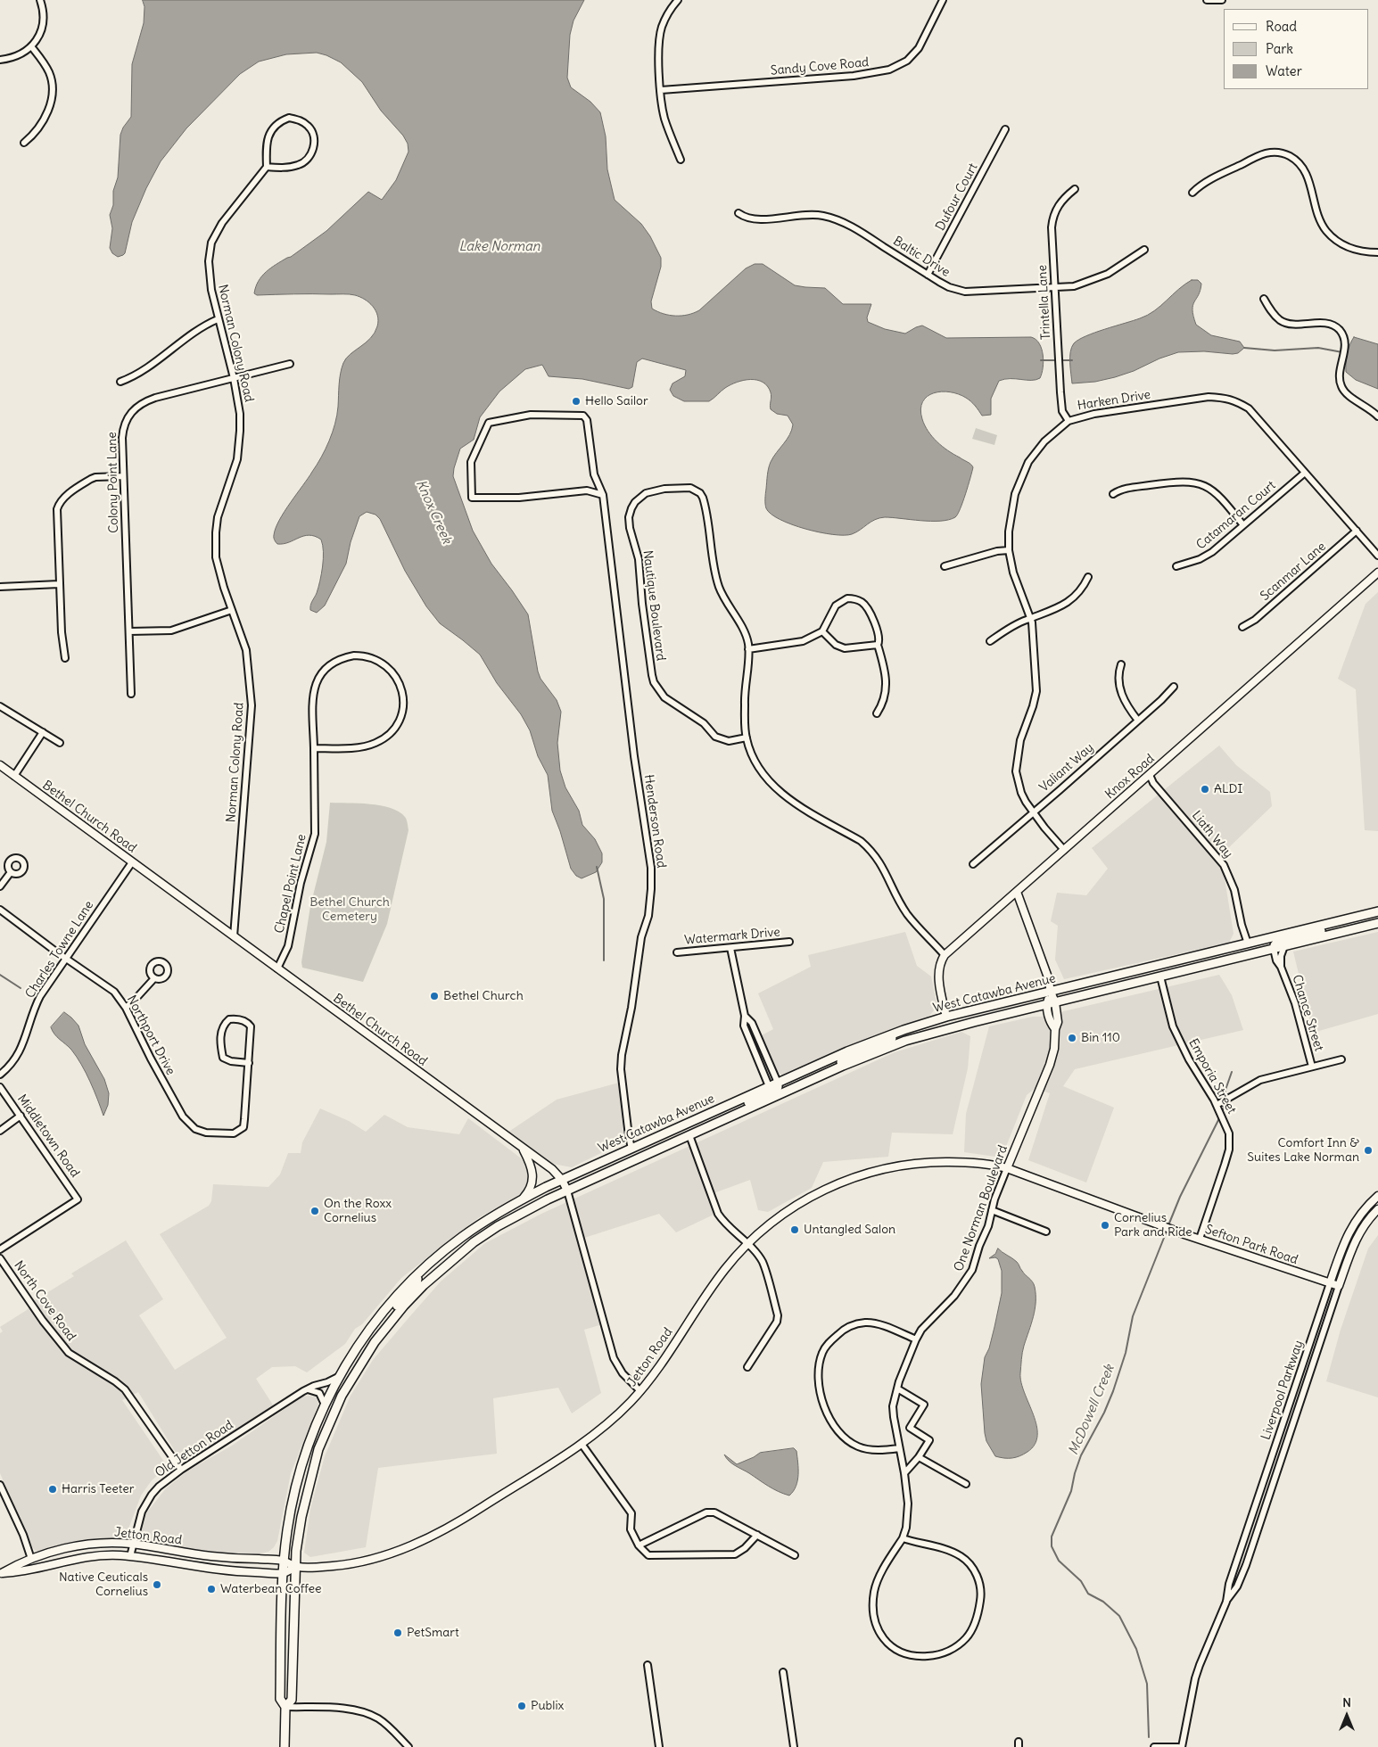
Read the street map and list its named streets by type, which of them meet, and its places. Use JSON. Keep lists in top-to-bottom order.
{
  "streets": {
    "main road": ["West Catawba Avenue"],
    "street": [
      "Sandy Cove Road",
      "Dufour Court",
      "Baltic Drive",
      "Trintella Lane",
      "Norman Colony Road",
      "Harken Drive",
      "Colony Point Lane",
      "Catamaran Court",
      "Scanmar Lane",
      "Nautique Boulevard",
      "Valiant Way",
      "Knox Road",
      "Bethel Church Road",
      "Henderson Road",
      "Liath Way",
      "Chapel Point Lane",
      "Watermark Drive",
      "Charles Towne Lane",
      "Chance Street",
      "Northport Drive",
      "Emporia Street",
      "Middletown Road",
      "One Norman Boulevard",
      "Sefton Park Road",
      "North Cove Road",
      "Jetton Road",
      "Liverpool Parkway",
      "Old Jetton Road"
    ]
  },
  "crossings": [
    ["Dufour Court", "Baltic Drive"],
    ["Baltic Drive", "Trintella Lane"],
    ["Trintella Lane", "Harken Drive"],
    ["Norman Colony Road", "Colony Point Lane"],
    ["Norman Colony Road", "Bethel Church Road"],
    ["Harken Drive", "Catamaran Court"],
    ["Harken Drive", "Scanmar Lane"],
    ["Harken Drive", "Valiant Way"],
    ["Harken Drive", "Knox Road"],
    ["Nautique Boulevard", "Knox Road"],
    ["Knox Road", "Liath Way"],
    ["Knox Road", "One Norman Boulevard"],
    ["Bethel Church Road", "Chapel Point Lane"],
    ["Bethel Church Road", "Charles Towne Lane"],
    ["Bethel Church Road", "West Catawba Avenue"],
    ["Bethel Church Road", "Jetton Road"],
    ["Henderson Road", "West Catawba Avenue"],
    ["Liath Way", "West Catawba Avenue"],
    ["Charles Towne Lane", "Northport Drive"],
    ["West Catawba Avenue", "Chance Street"],
    ["West Catawba Avenue", "Emporia Street"],
    ["West Catawba Avenue", "One Norman Boulevard"],
    ["West Catawba Avenue", "Jetton Road"],
    ["West Catawba Avenue", "Old Jetton Road"],
    ["Emporia Street", "Sefton Park Road"],
    ["One Norman Boulevard", "Sefton Park Road"],
    ["One Norman Boulevard", "Jetton Road"],
    ["Sefton Park Road", "Jetton Road"],
    ["Sefton Park Road", "Liverpool Parkway"],
    ["North Cove Road", "Old Jetton Road"],
    ["Jetton Road", "Old Jetton Road"]
  ],
  "water": ["Lake Norman", "Knox Creek", "McDowell Creek"],
  "parks": ["Bethel Church Cemetery"],
  "places": [
    "Hello Sailor",
    "ALDI",
    "Bethel Church",
    "Bin 110",
    "Comfort Inn & Suites Lake Norman",
    "On the Roxx Cornelius",
    "Cornelius Park and Ride",
    "Untangled Salon",
    "Harris Teeter",
    "Native Ceuticals Cornelius",
    "Waterbean Coffee",
    "PetSmart",
    "Publix"
  ],
  "legend": ["Road", "Park", "Water"],
  "north": "top"
}
